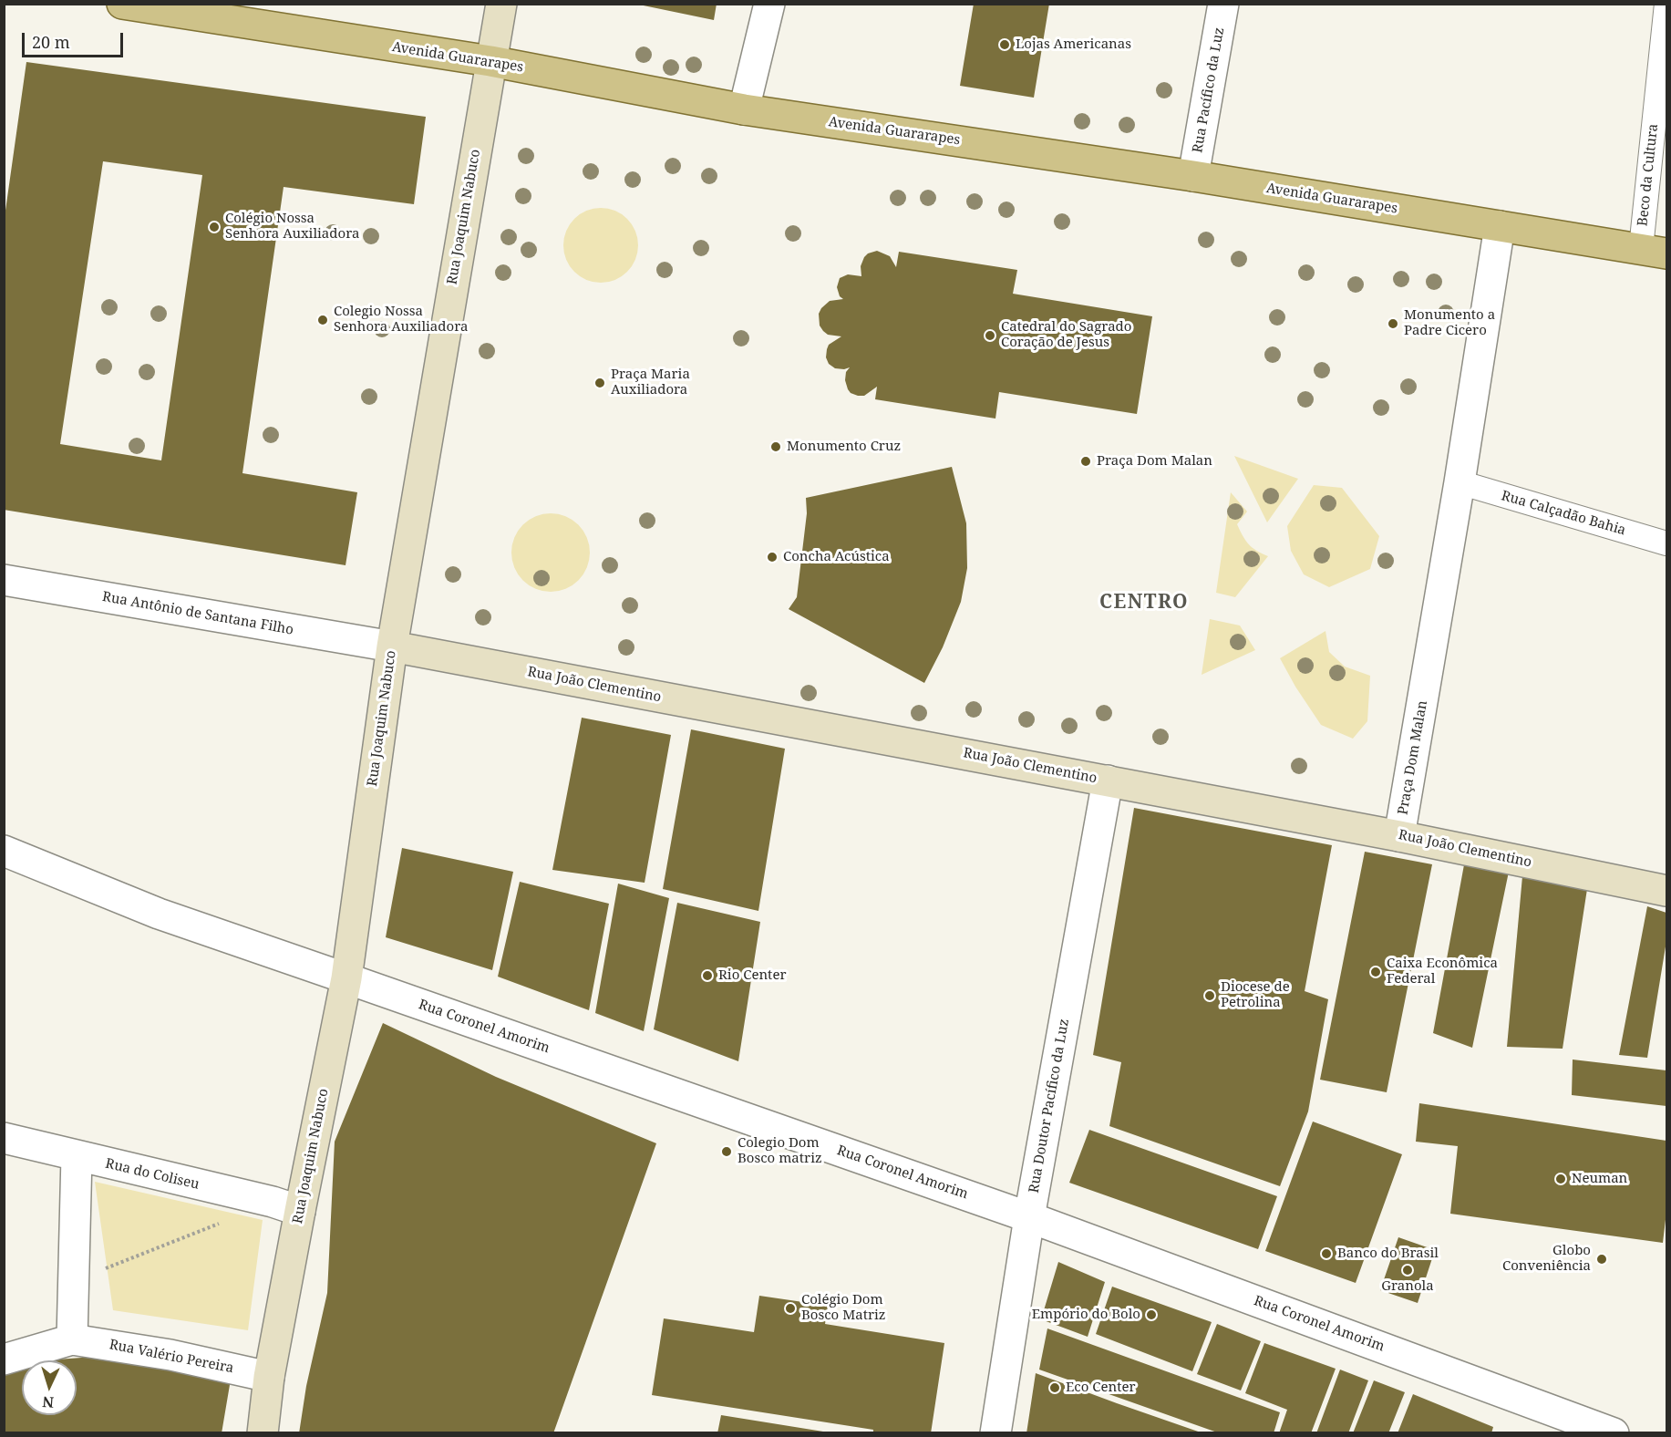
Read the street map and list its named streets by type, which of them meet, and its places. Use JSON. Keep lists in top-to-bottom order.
{
  "streets": {
    "main road": ["Avenida Guararapes", "Rua Joaquim Nabuco", "Rua João Clementino"],
    "street": [
      "Rua Pacífico da Luz",
      "Beco da Cultura",
      "Rua Calçadão Bahia",
      "Rua Antônio de Santana Filho",
      "Praça Dom Malan",
      "Rua Coronel Amorim",
      "Rua Doutor Pacífico da Luz",
      "Rua do Coliseu",
      "Rua Valério Pereira"
    ]
  },
  "crossings": [
    ["Avenida Guararapes", "Rua Pacífico da Luz"],
    ["Avenida Guararapes", "Beco da Cultura"],
    ["Avenida Guararapes", "Rua Joaquim Nabuco"],
    ["Avenida Guararapes", "Praça Dom Malan"],
    ["Rua Joaquim Nabuco", "Rua Antônio de Santana Filho"],
    ["Rua Joaquim Nabuco", "Rua João Clementino"],
    ["Rua Joaquim Nabuco", "Rua Coronel Amorim"],
    ["Rua Joaquim Nabuco", "Rua do Coliseu"],
    ["Rua Joaquim Nabuco", "Rua Valério Pereira"],
    ["Rua Calçadão Bahia", "Praça Dom Malan"],
    ["Rua Antônio de Santana Filho", "Rua João Clementino"],
    ["Rua João Clementino", "Praça Dom Malan"],
    ["Rua João Clementino", "Rua Doutor Pacífico da Luz"],
    ["Rua Coronel Amorim", "Rua Doutor Pacífico da Luz"]
  ],
  "districts": ["CENTRO"],
  "places": [
    "Lojas Americanas",
    "Colégio Nossa Senhora Auxiliadora",
    "Colegio Nossa Senhora Auxiliadora",
    "Monumento a Padre Cicero",
    "Catedral do Sagrado Coração de Jesus",
    "Praça Maria Auxiliadora",
    "Monumento Cruz",
    "Praça Dom Malan",
    "Concha Acústica",
    "Caixa Econômica Federal",
    "Rio Center",
    "Diocese de Petrolina",
    "Colegio Dom Bosco matriz",
    "Neuman",
    "Banco do Brasil",
    "Globo Conveniência",
    "Granola",
    "Colégio Dom Bosco Matriz",
    "Empório do Bolo",
    "Eco Center"
  ],
  "scale_bar": "20 m",
  "north": "bottom"
}
